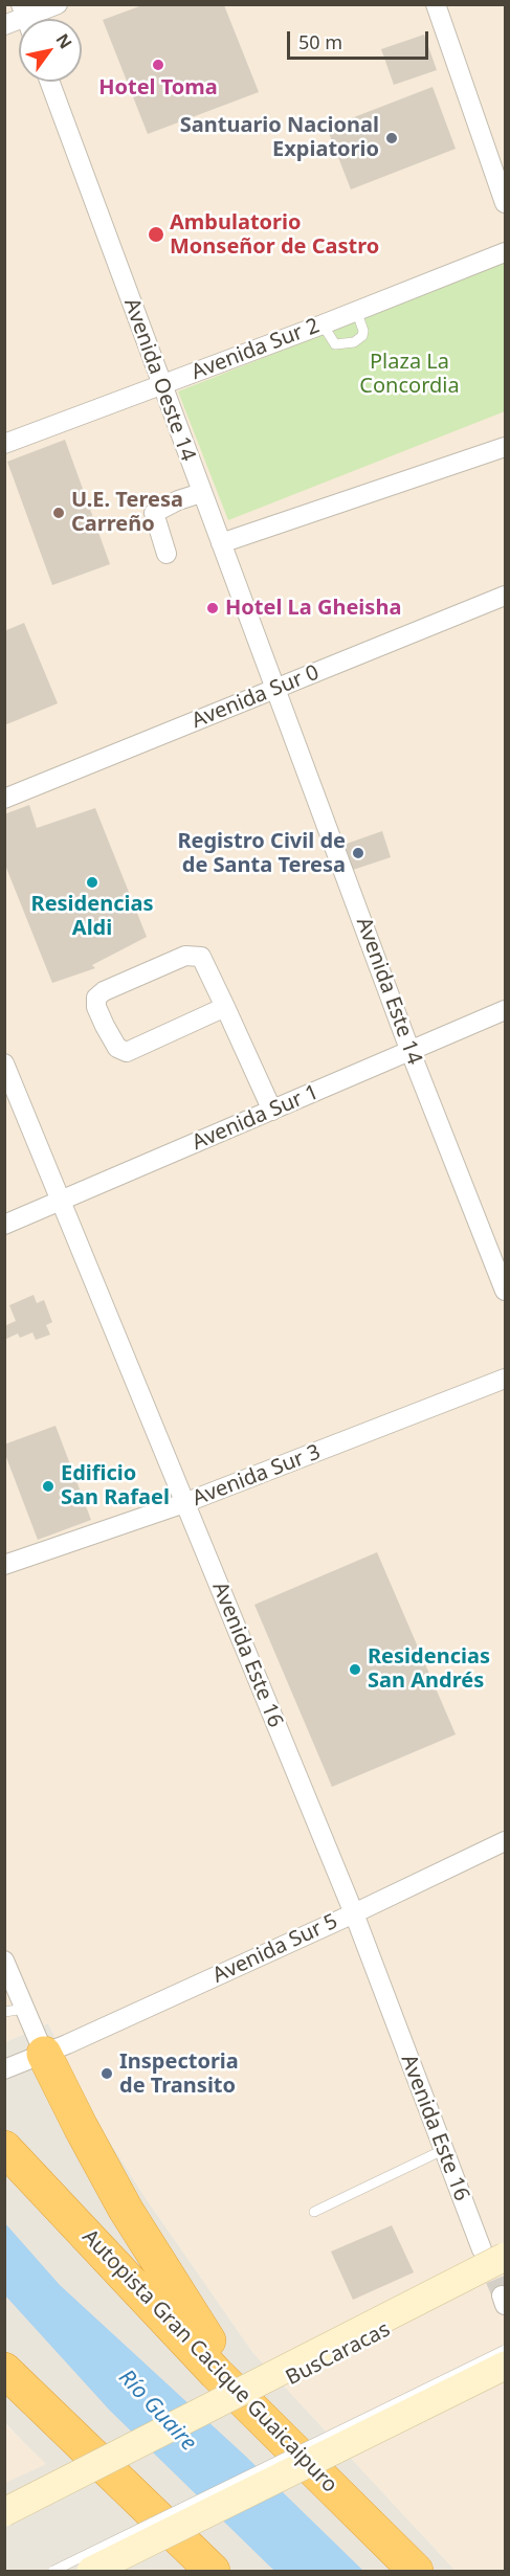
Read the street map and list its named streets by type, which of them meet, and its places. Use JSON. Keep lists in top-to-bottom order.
{
  "streets": {
    "highway": ["Autopista Gran Cacique Guaicaipuro"],
    "street": [
      "Avenida Sur 2",
      "Avenida Oeste 14",
      "Avenida Sur 0",
      "Avenida Este 14",
      "Avenida Sur 1",
      "Avenida Sur 3",
      "Avenida Este 16",
      "Avenida Sur 5"
    ],
    "lane": ["BusCaracas"]
  },
  "crossings": [
    ["Avenida Sur 2", "Avenida Oeste 14"],
    ["Avenida Oeste 14", "Avenida Sur 0"],
    ["Avenida Oeste 14", "Avenida Este 14"],
    ["Avenida Sur 0", "Avenida Este 14"],
    ["Avenida Este 14", "Avenida Sur 1"],
    ["Avenida Sur 1", "Avenida Este 16"],
    ["Avenida Sur 3", "Avenida Este 16"],
    ["Avenida Este 16", "Avenida Sur 5"]
  ],
  "water": ["Río Guaire"],
  "parks": ["Plaza La Concordia"],
  "places": [
    "Hotel Toma",
    "Santuario Nacional Expiatorio",
    "Ambulatorio Monseñor de Castro",
    "U.E. Teresa Carreño",
    "Hotel La Gheisha",
    "Registro Civil de de Santa Teresa",
    "Residencias Aldi",
    "Edificio San Rafael",
    "Residencias San Andrés",
    "Inspectoria de Transito"
  ],
  "scale_bar": "50 m",
  "north": "top right"
}
